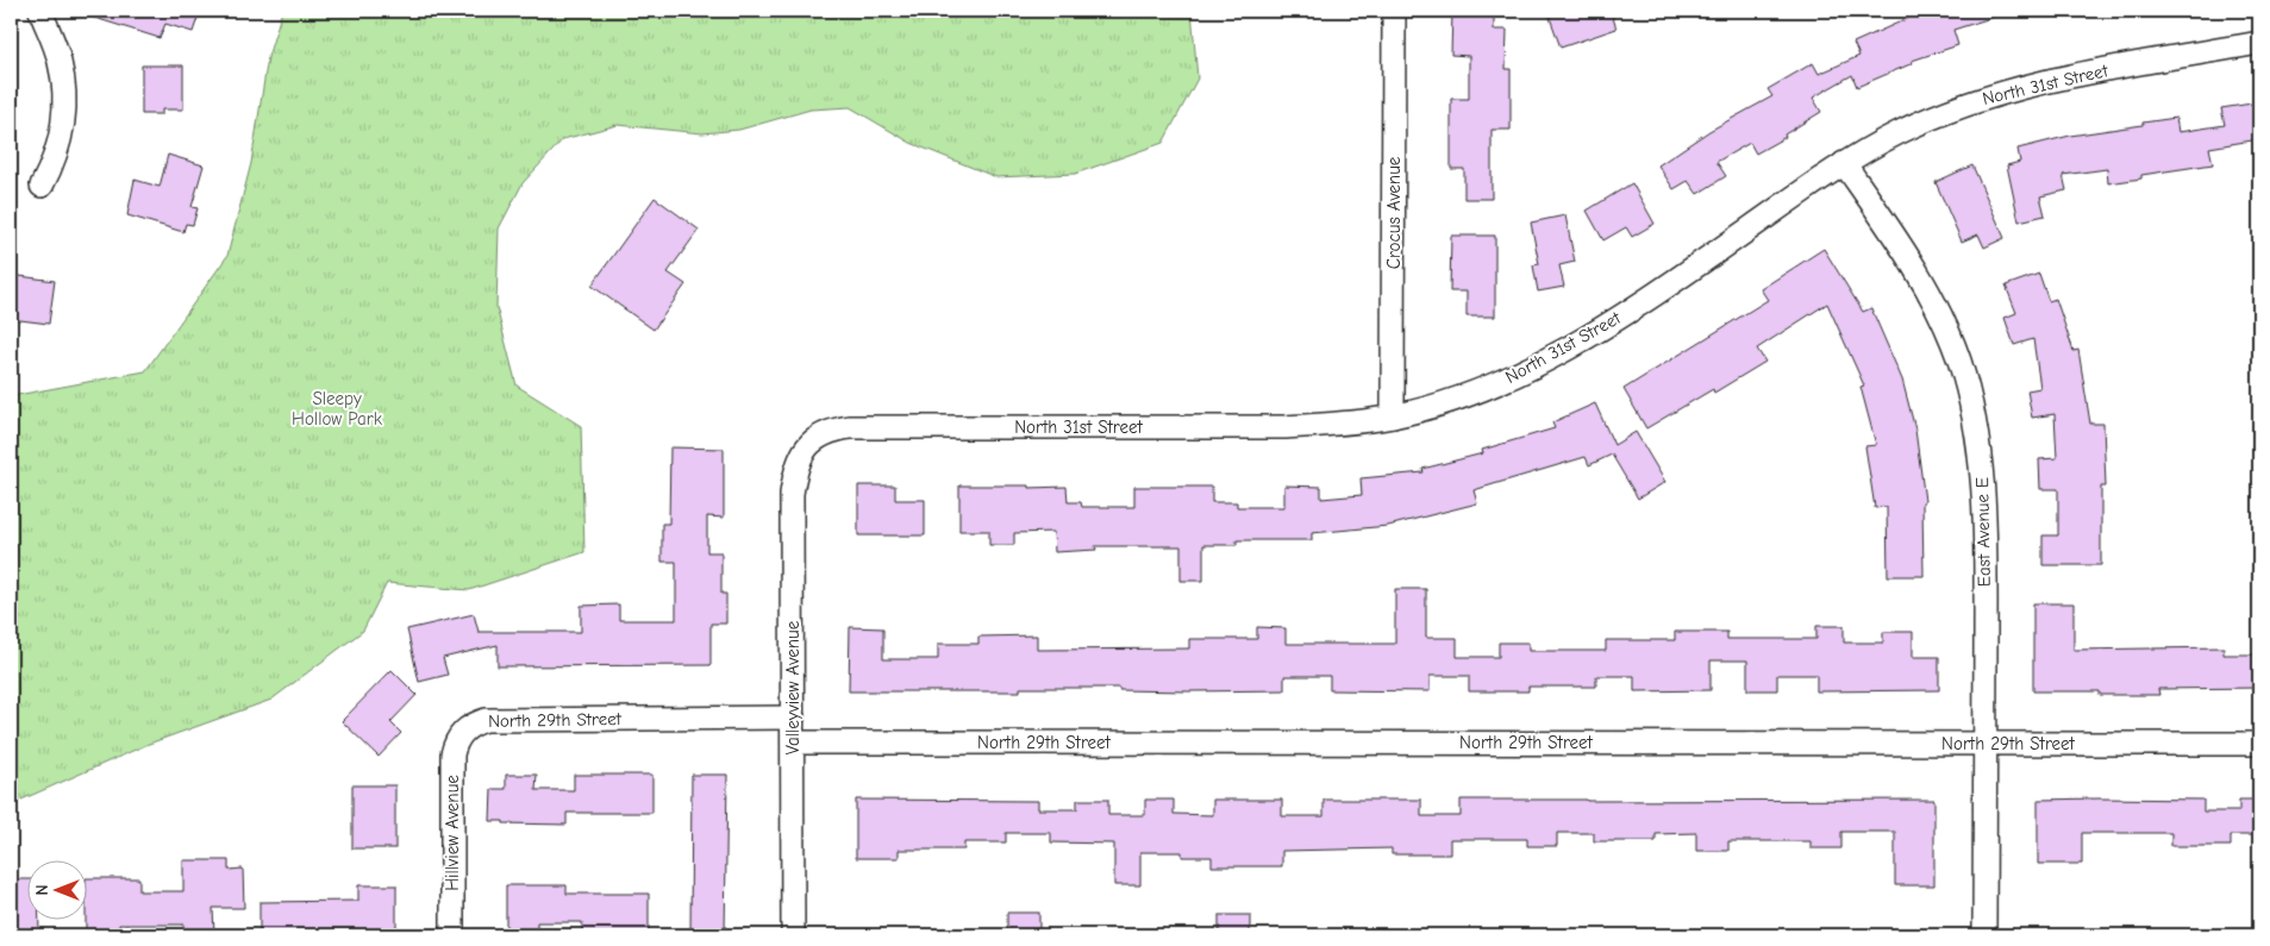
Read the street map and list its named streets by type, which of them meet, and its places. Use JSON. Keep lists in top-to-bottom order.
{
  "streets": {
    "street": [
      "North 31st Street",
      "Crocus Avenue",
      "East Avenue E",
      "Valleyview Avenue",
      "North 29th Street",
      "Hillview Avenue"
    ]
  },
  "crossings": [
    ["North 31st Street", "Crocus Avenue"],
    ["North 31st Street", "East Avenue E"],
    ["North 31st Street", "Valleyview Avenue"],
    ["East Avenue E", "North 29th Street"],
    ["Valleyview Avenue", "North 29th Street"],
    ["North 29th Street", "Hillview Avenue"]
  ],
  "parks": ["Sleepy Hollow Park"],
  "north": "left"
}
